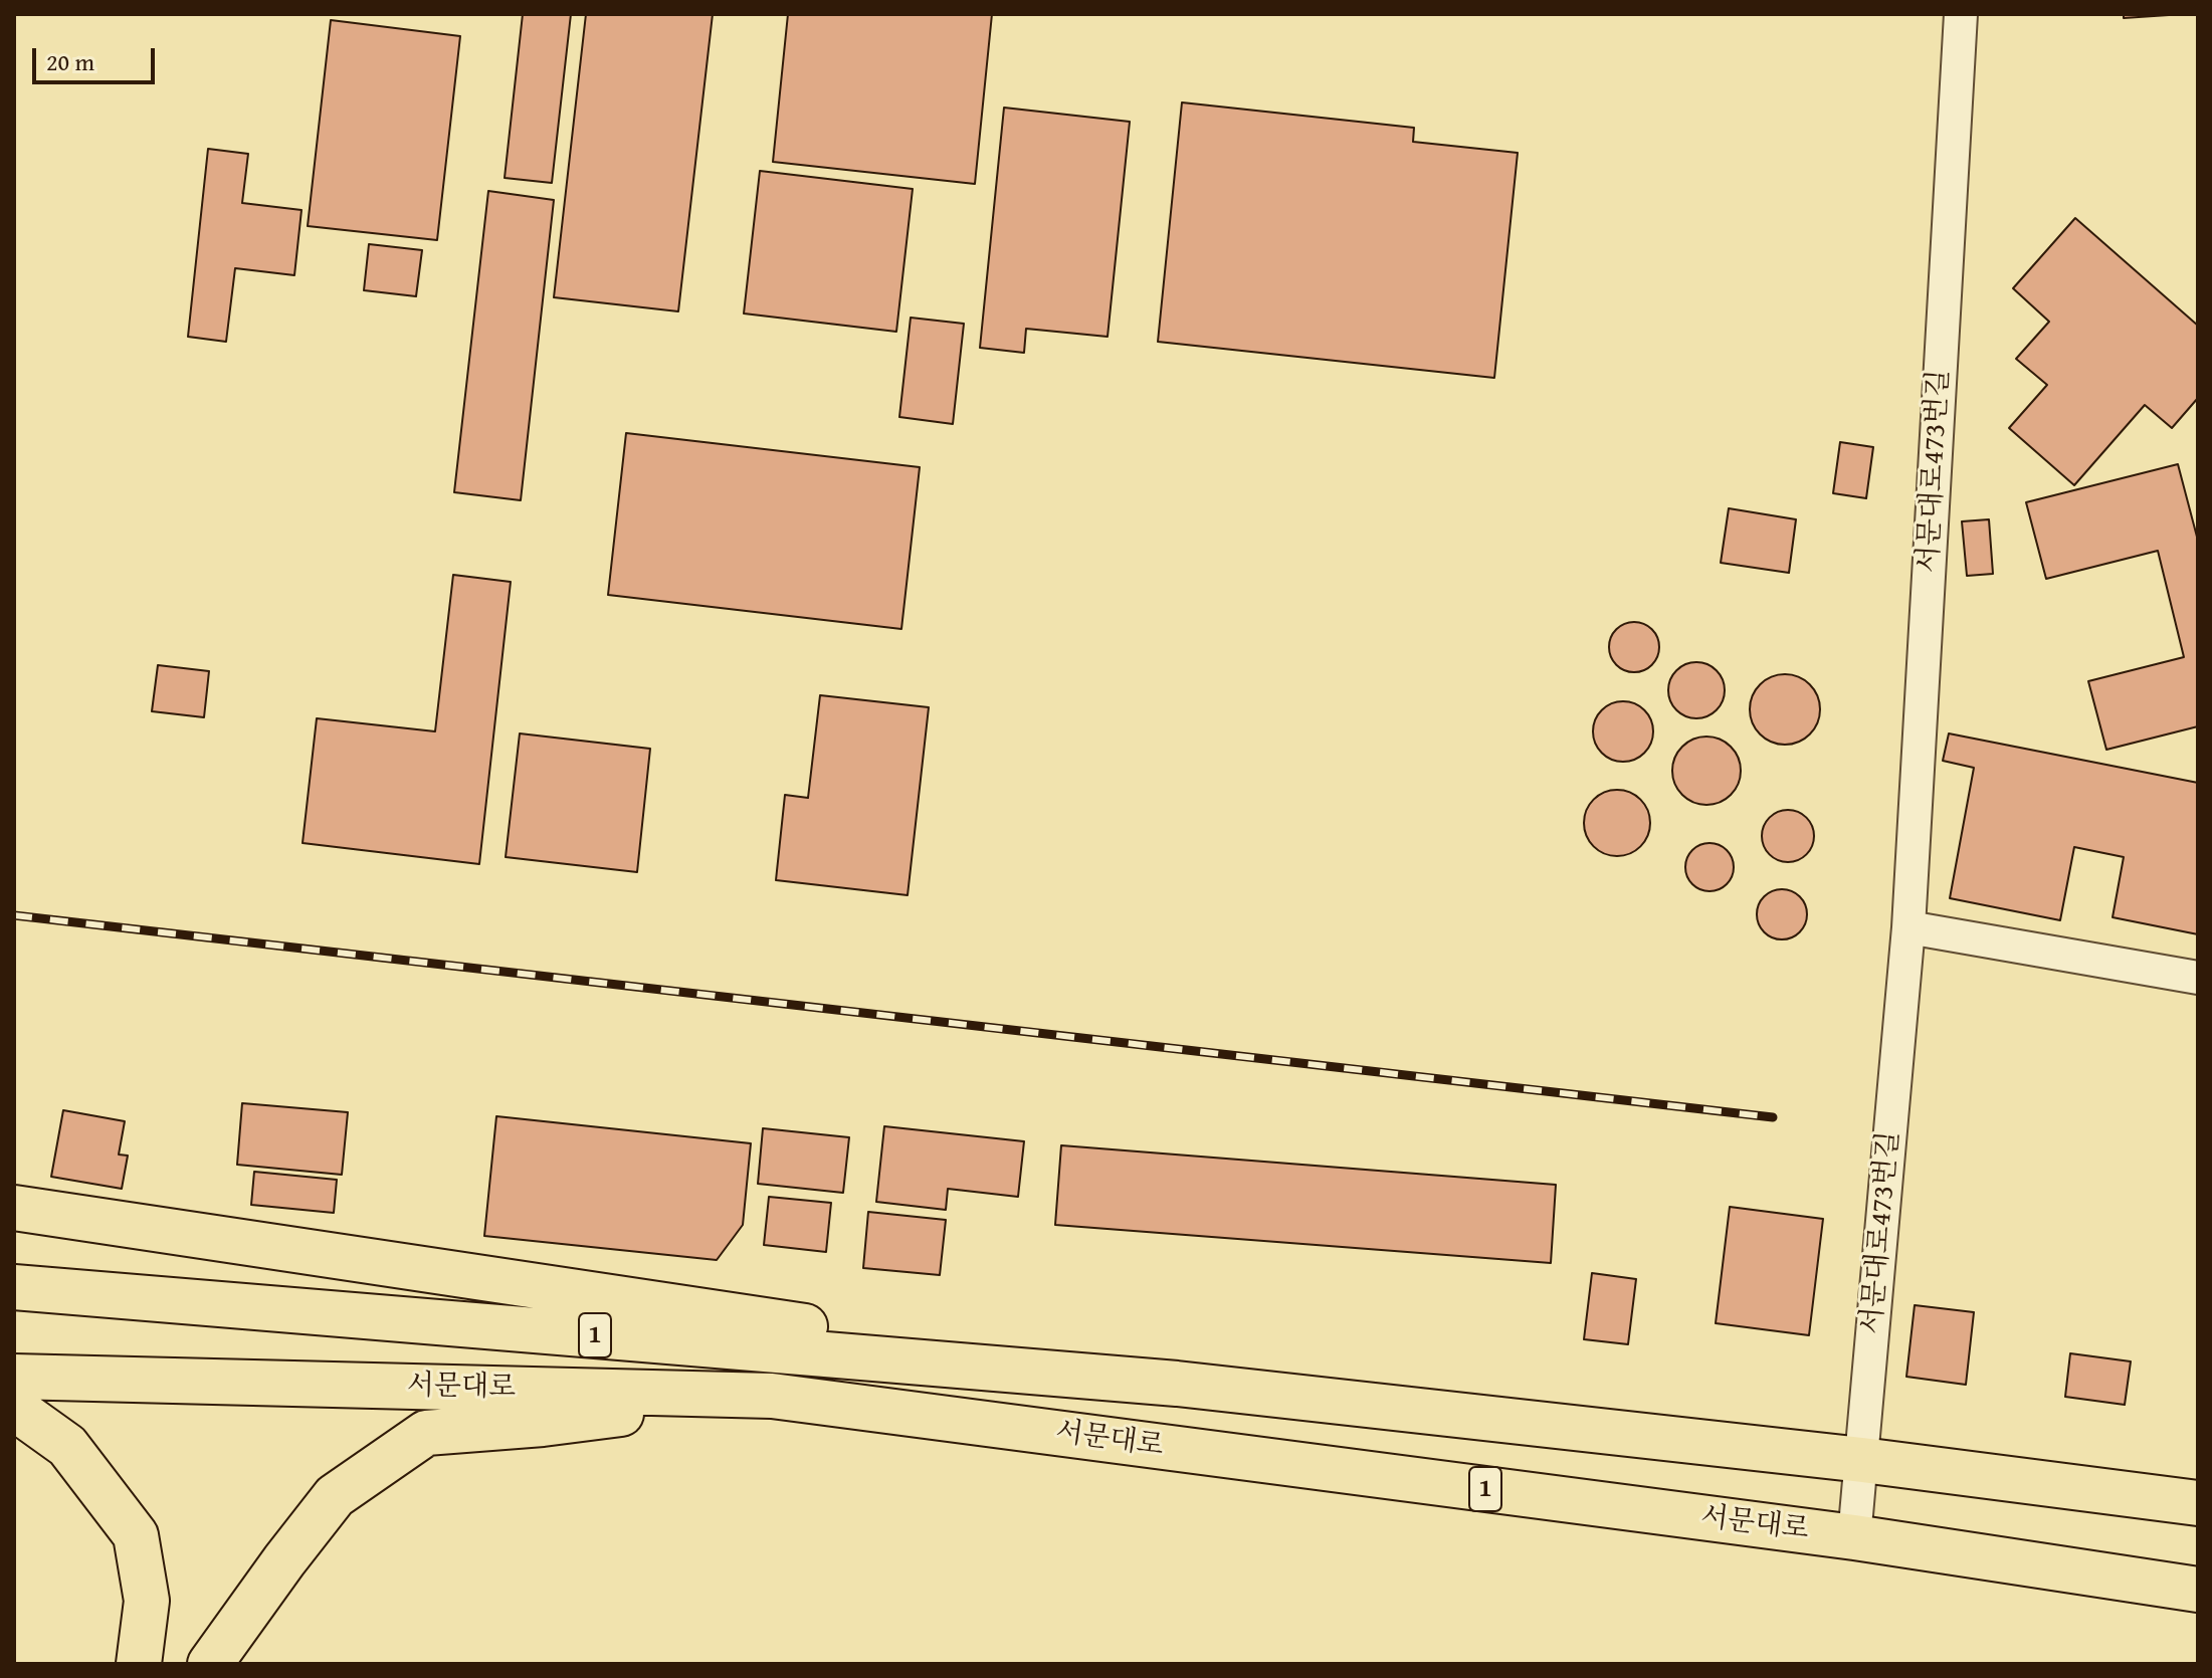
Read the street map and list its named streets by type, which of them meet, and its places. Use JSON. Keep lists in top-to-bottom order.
{
  "streets": {
    "main road": ["1", "서문대로"],
    "street": ["서문대로473번길"]
  },
  "crossings": [
    ["서문대로473번길", "서문대로"]
  ],
  "scale_bar": "20 m"
}
